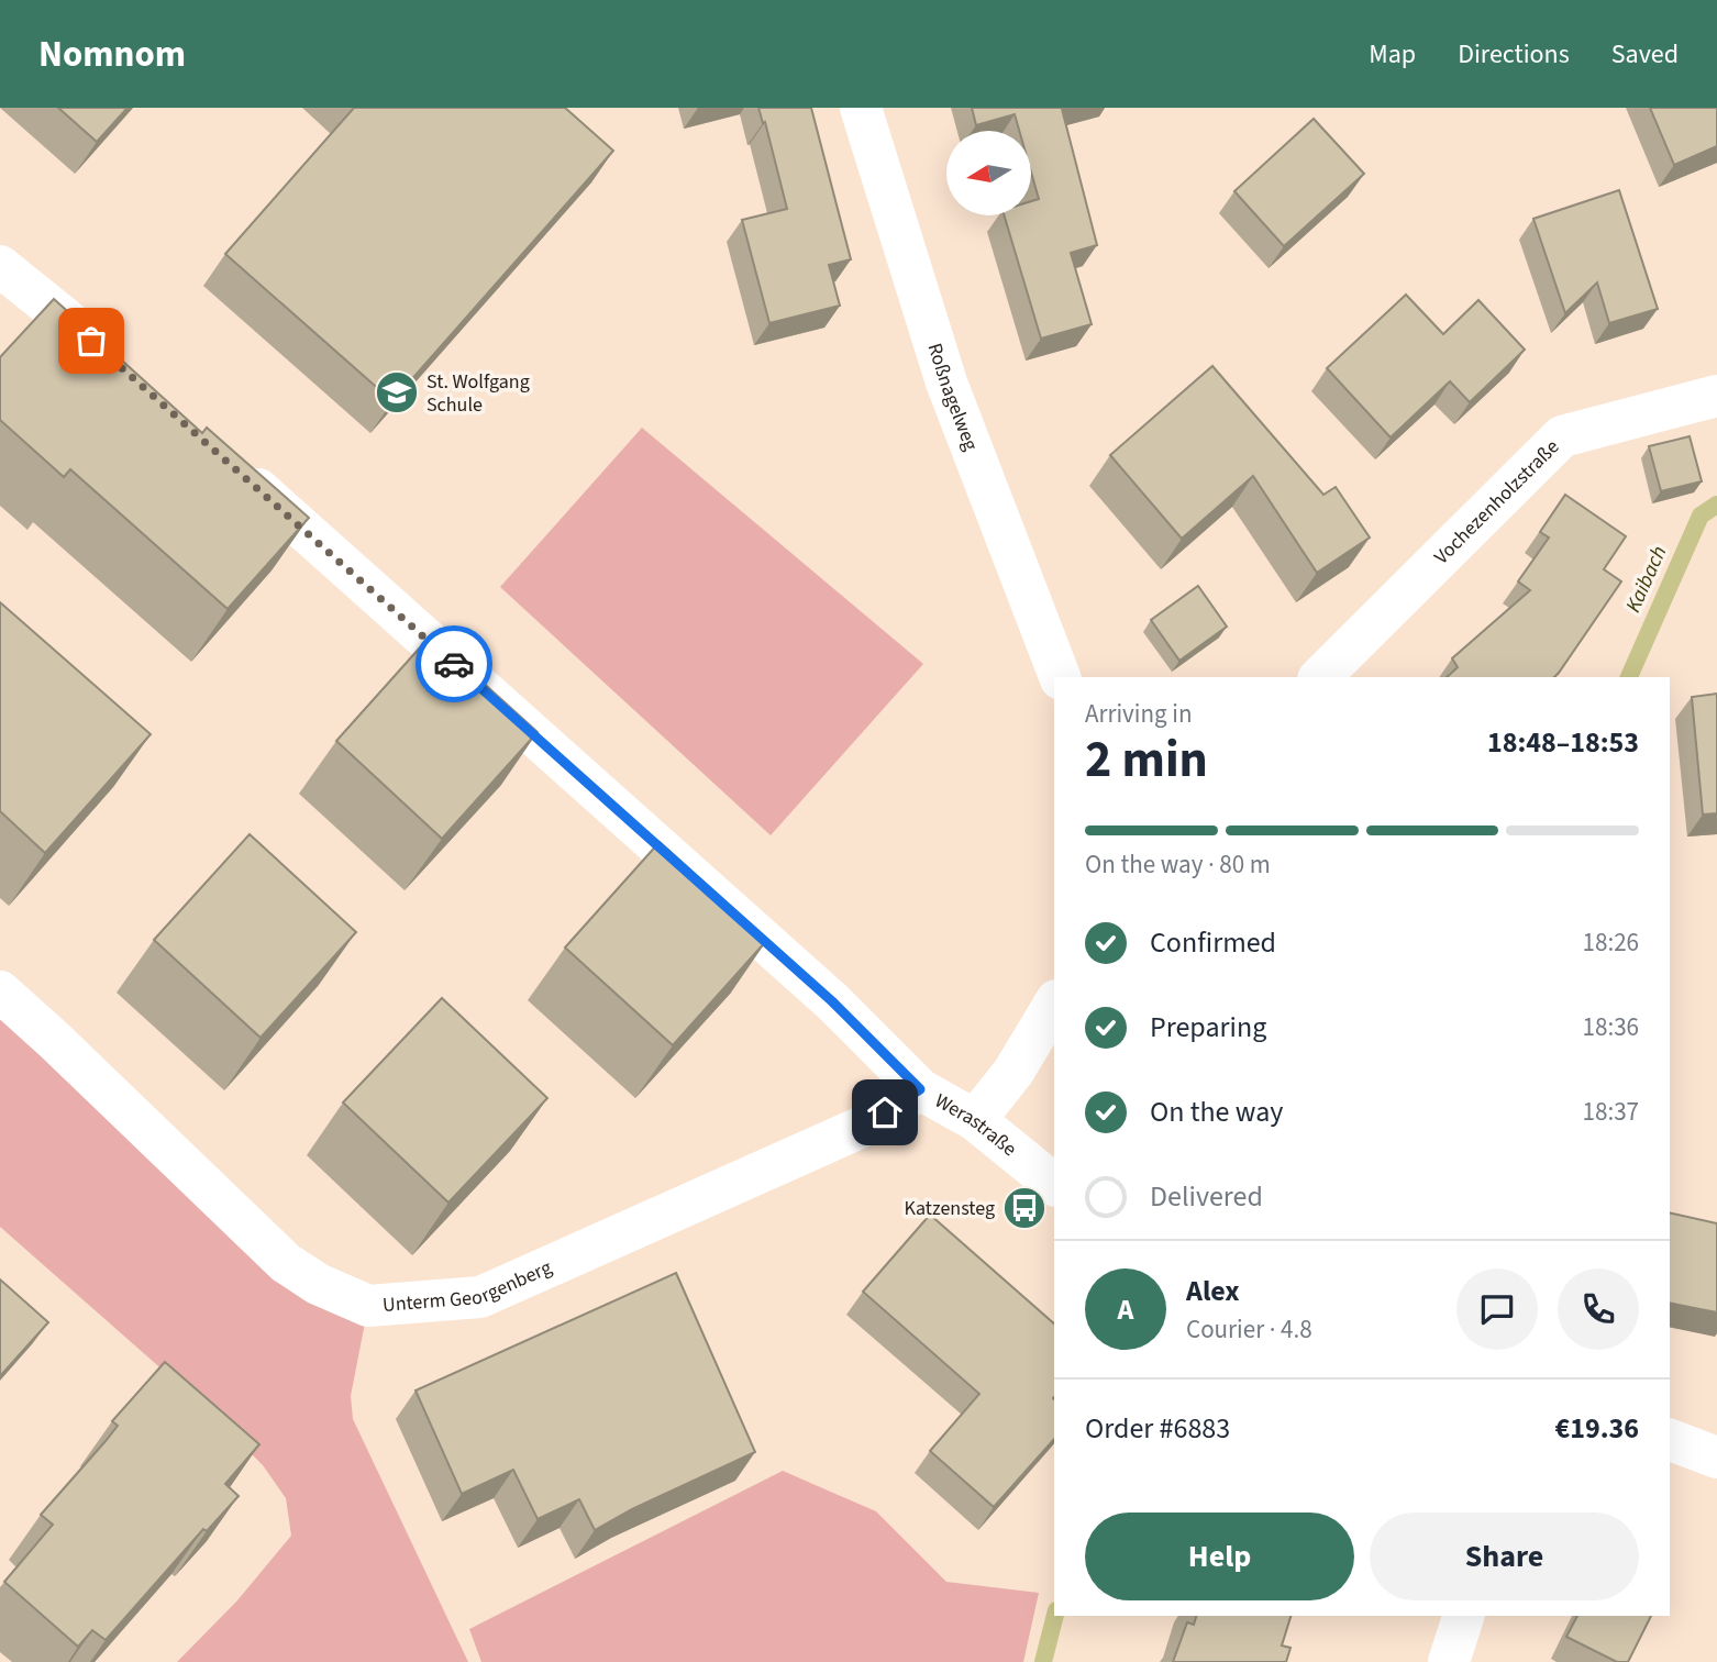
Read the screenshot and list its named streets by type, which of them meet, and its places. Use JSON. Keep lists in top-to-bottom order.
{
  "streets": {
    "street": [
      "Roßnagelweg",
      "Vochezenholzstraße",
      "Werastraße",
      "Unterm Georgenberg"
    ]
  },
  "crossings": [
    ["Werastraße", "Unterm Georgenberg"]
  ],
  "water": ["Kaibach"],
  "places": {
    "school or university": ["St. Wolfgang Schule"],
    "bus stop": ["Katzensteg"]
  },
  "north": "left",
  "page": {
    "header": "Nomnom",
    "nav": ["Map", "Directions", "Saved"],
    "heading": ["2 min", "Arriving in", "18:48–18:53"],
    "panel": [
      "Alex",
      "Courier · 4.8",
      "Order #6883",
      "€19.36"
    ],
    "bar": "On the way · 80 m",
    "list": [
      ["Confirmed", "18:26"],
      ["Preparing", "18:36"],
      ["On the way", "18:37"],
      "Delivered"
    ],
    "round": "A",
    "buttons": ["Help", "Share"]
  }
}
